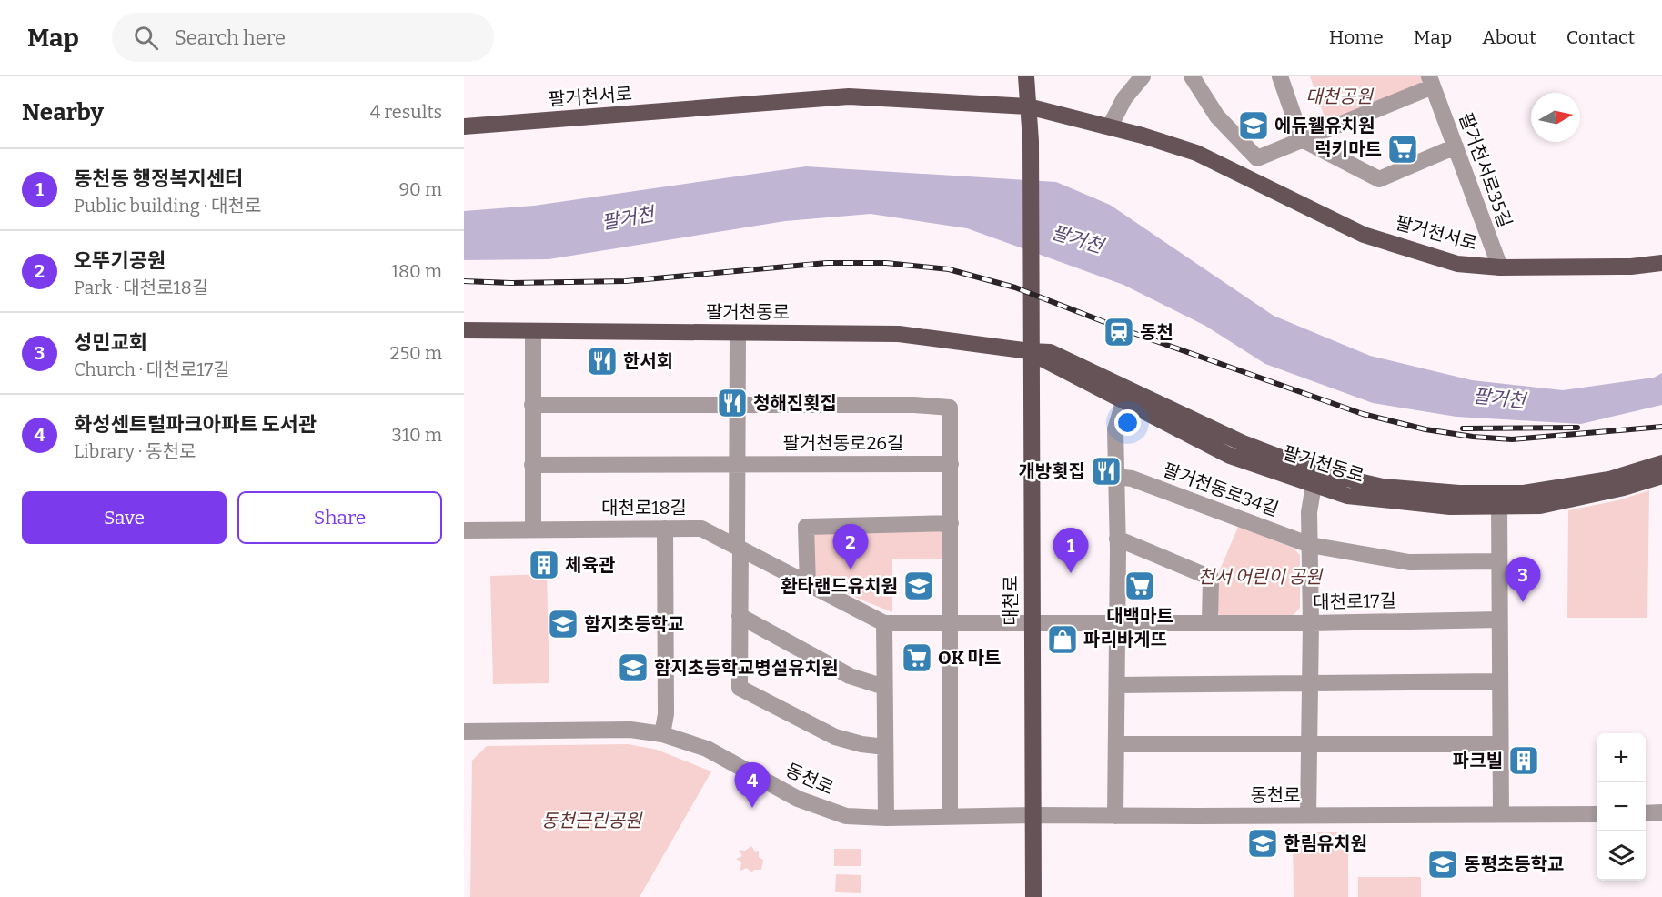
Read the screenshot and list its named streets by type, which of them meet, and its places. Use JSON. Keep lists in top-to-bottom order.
{
  "streets": {
    "main road": ["팔거천서로", "팔거천동로", "대천로"],
    "street": [
      "팔거천서로35길",
      "팔거천동로26길",
      "팔거천동로34길",
      "대천로18길",
      "대천로17길",
      "동천로"
    ]
  },
  "crossings": [
    ["팔거천서로", "팔거천서로35길"],
    ["팔거천서로", "대천로"],
    ["팔거천동로", "대천로"],
    ["대천로18길", "대천로"],
    ["대천로18길", "대천로17길"],
    ["대천로", "대천로17길"],
    ["대천로", "동천로"]
  ],
  "water": ["팔거천"],
  "parks": ["대천공원", "천서 어린이 공원", "동천근린공원"],
  "places": {
    "school or university": [
      "에듀웰유치원",
      "환타랜드유치원",
      "함지초등학교",
      "함지초등학교병설유치원",
      "한림유치원",
      "동평초등학교"
    ],
    "supermarket": ["럭키마트", "대백마트", "OK 마트"],
    "station": ["동천"],
    "restaurant": ["한서회", "청해진횟집", "개방횟집"],
    "building": ["체육관", "파크빌"],
    "shop": ["파리바게뜨"]
  },
  "north": "right",
  "page": {
    "header": "Map",
    "search": "Search here",
    "nav": [
      "Home",
      "Map",
      "About",
      "Contact"
    ],
    "heading": ["Nearby", "4 results"],
    "list": [
      {
        "mark": "1",
        "name": "동천동 행정복지센터",
        "note": "Public building · 대천로",
        "value": "90 m"
      },
      {
        "mark": "2",
        "name": "오뚜기공원",
        "note": "Park · 대천로18길",
        "value": "180 m"
      },
      {
        "mark": "3",
        "name": "성민교회",
        "note": "Church · 대천로17길",
        "value": "250 m"
      },
      {
        "mark": "4",
        "name": "화성센트럴파크아파트 도서관",
        "note": "Library · 동천로",
        "value": "310 m"
      }
    ],
    "buttons": ["Save", "Share"],
    "pins": [
      "2",
      "1",
      "3",
      "4"
    ],
    "map_buttons": ["+", "−"]
  }
}
